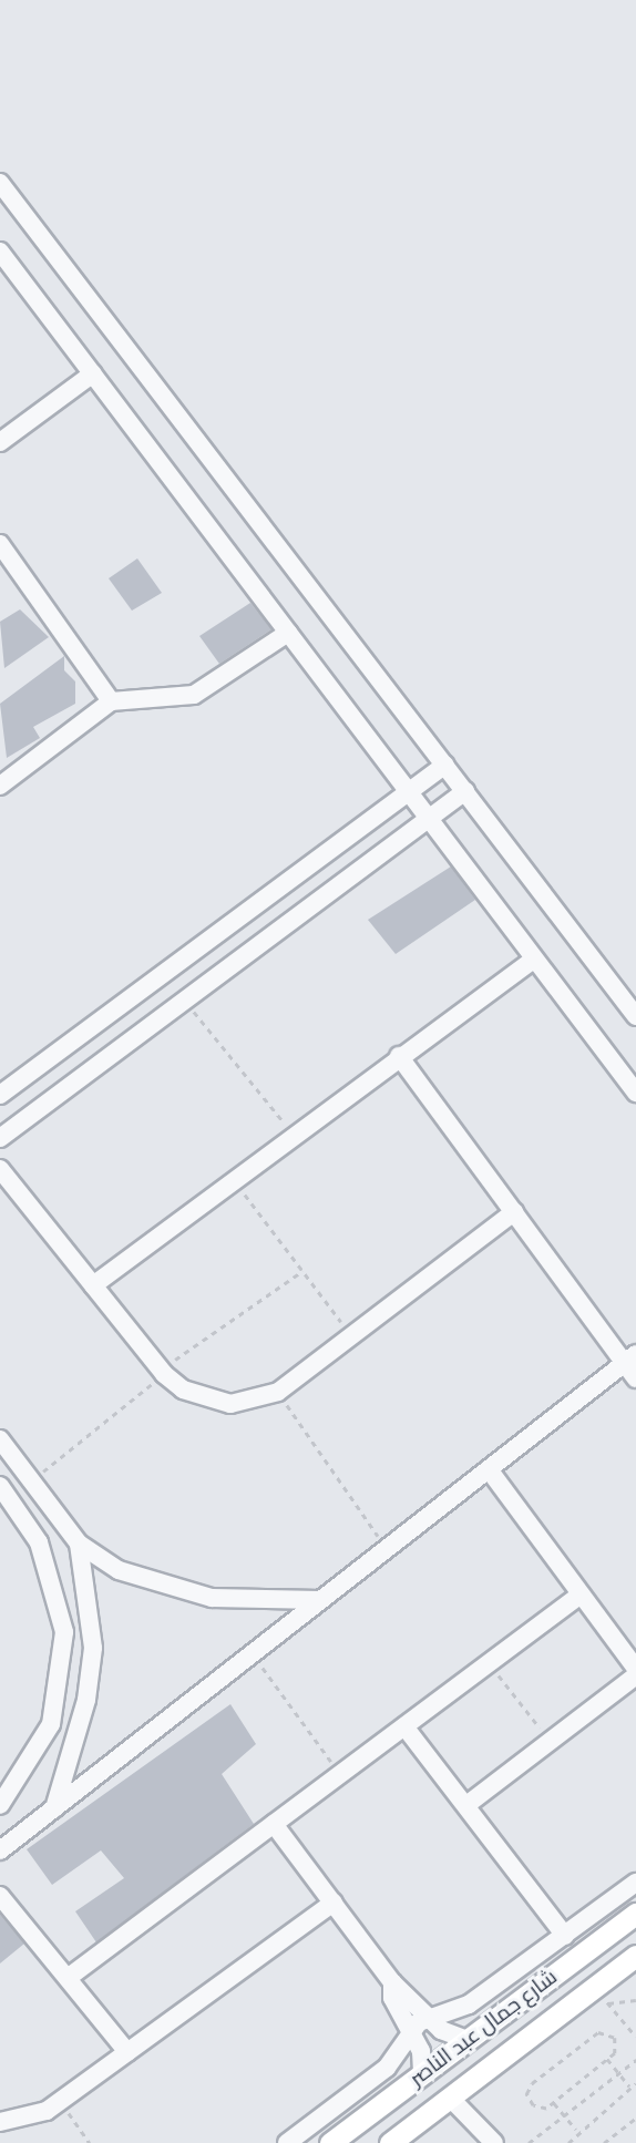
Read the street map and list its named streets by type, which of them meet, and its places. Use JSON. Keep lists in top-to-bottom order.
{
  "streets": {
    "main road": ["شارع جمال عبد الناصر"]
  }
}
